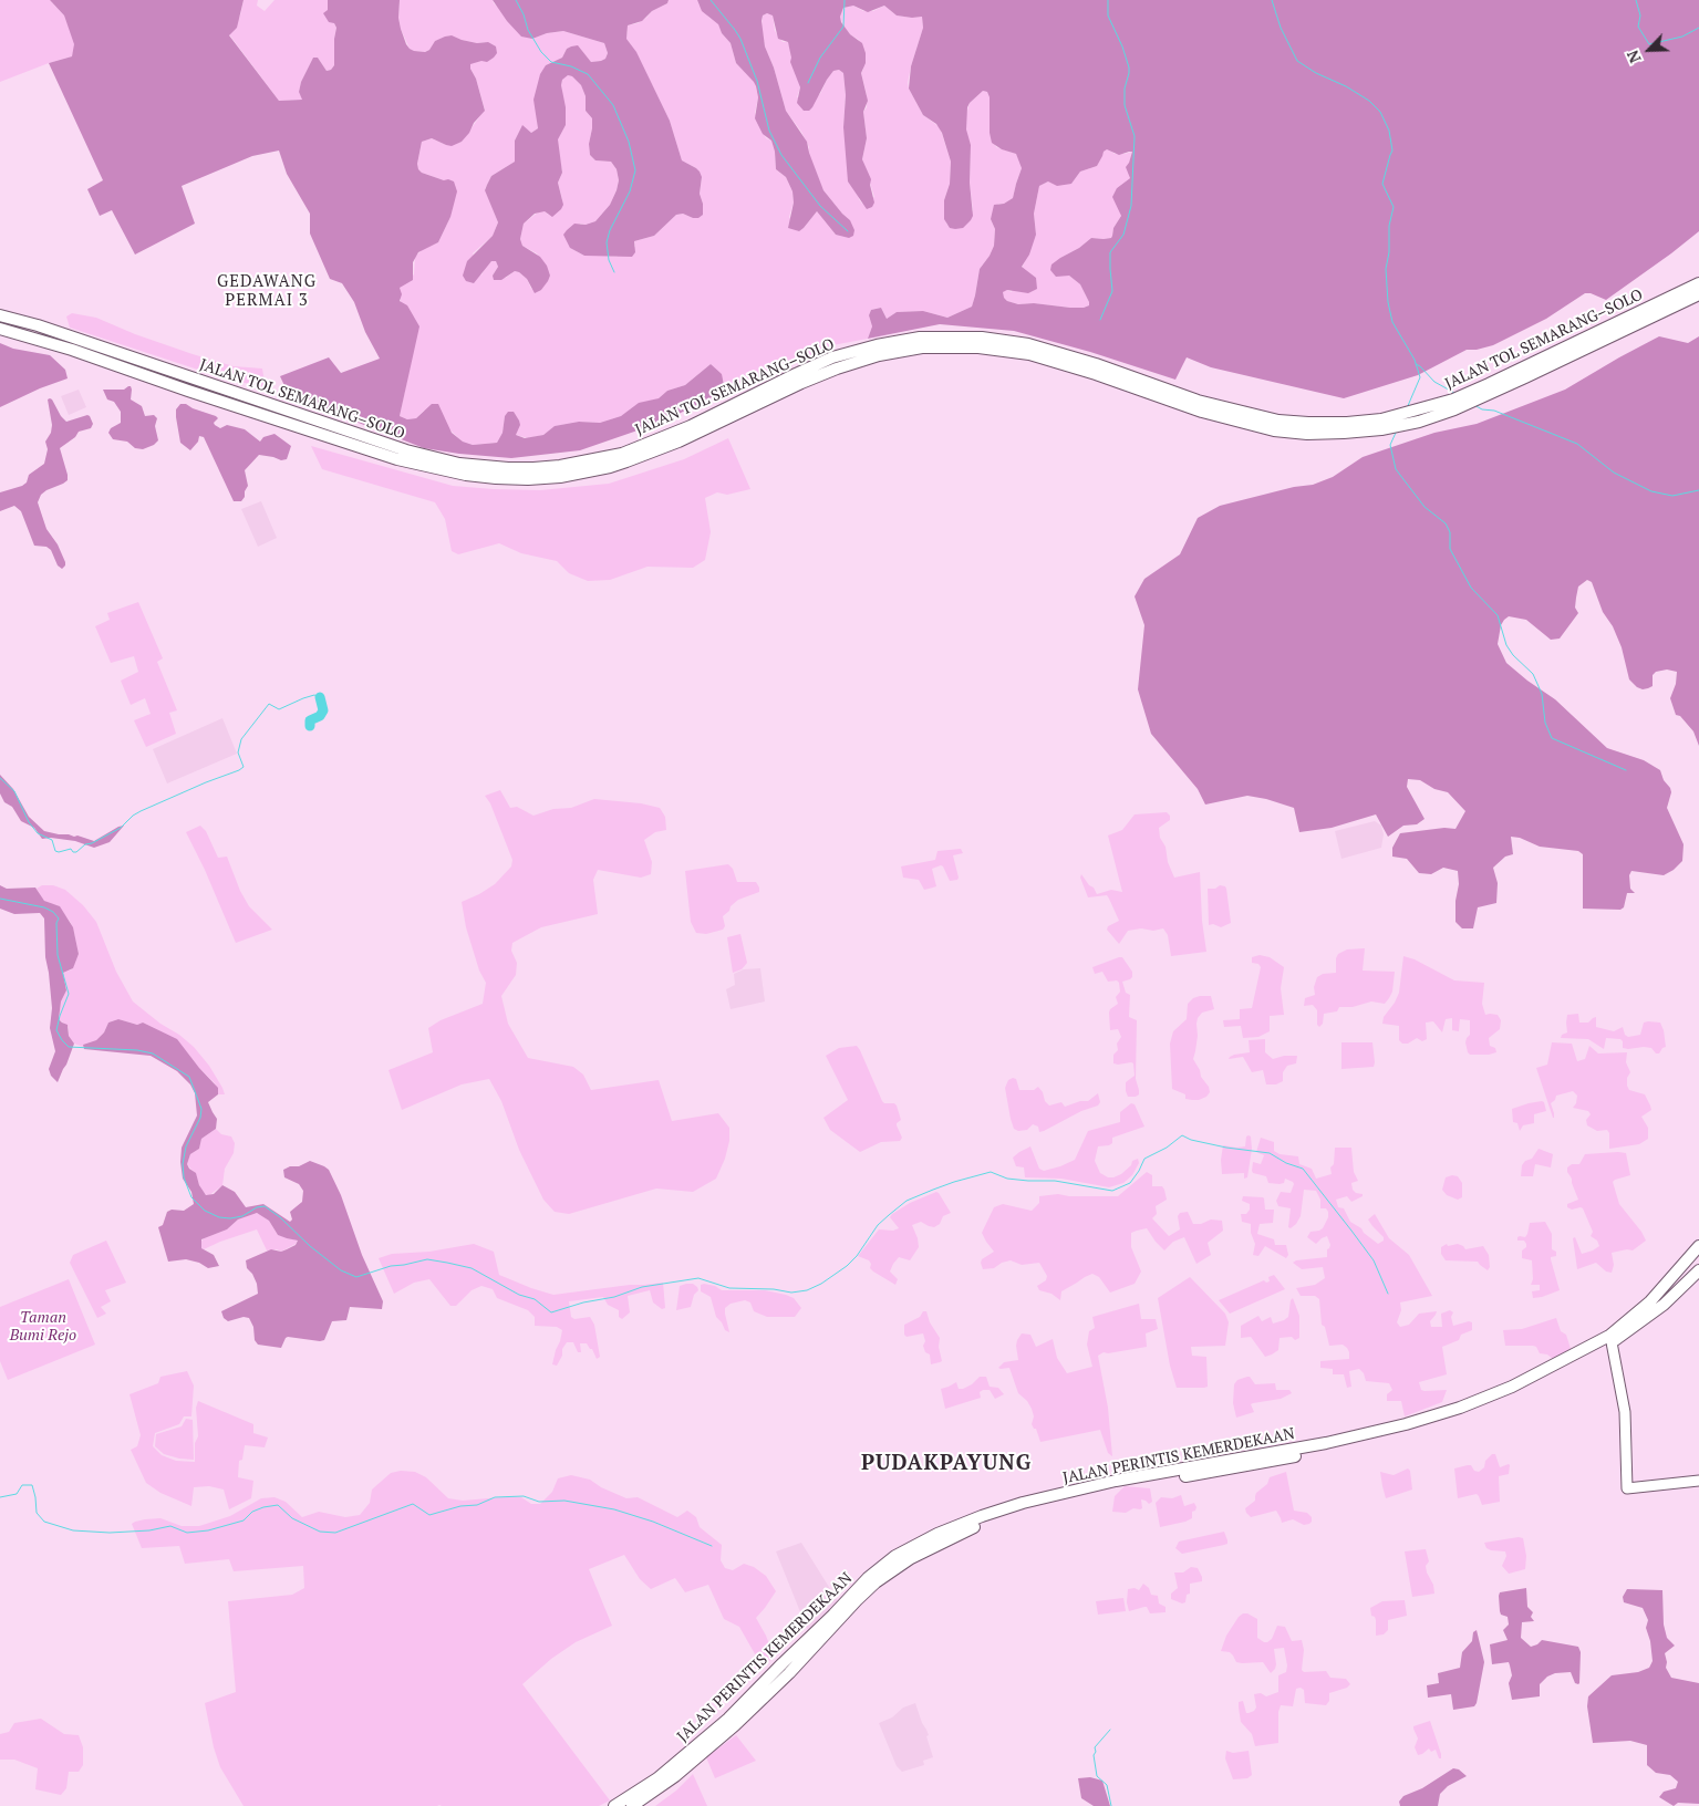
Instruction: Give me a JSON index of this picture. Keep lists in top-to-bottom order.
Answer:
{
  "streets": {
    "highway": ["JALAN TOL SEMARANG–SOLO", "JALAN PERINTIS KEMERDEKAAN"]
  },
  "districts": ["GEDAWANG PERMAI 3", "PUDAKPAYUNG"],
  "parks": ["Taman Bumi Rejo"],
  "north": "bottom left"
}
